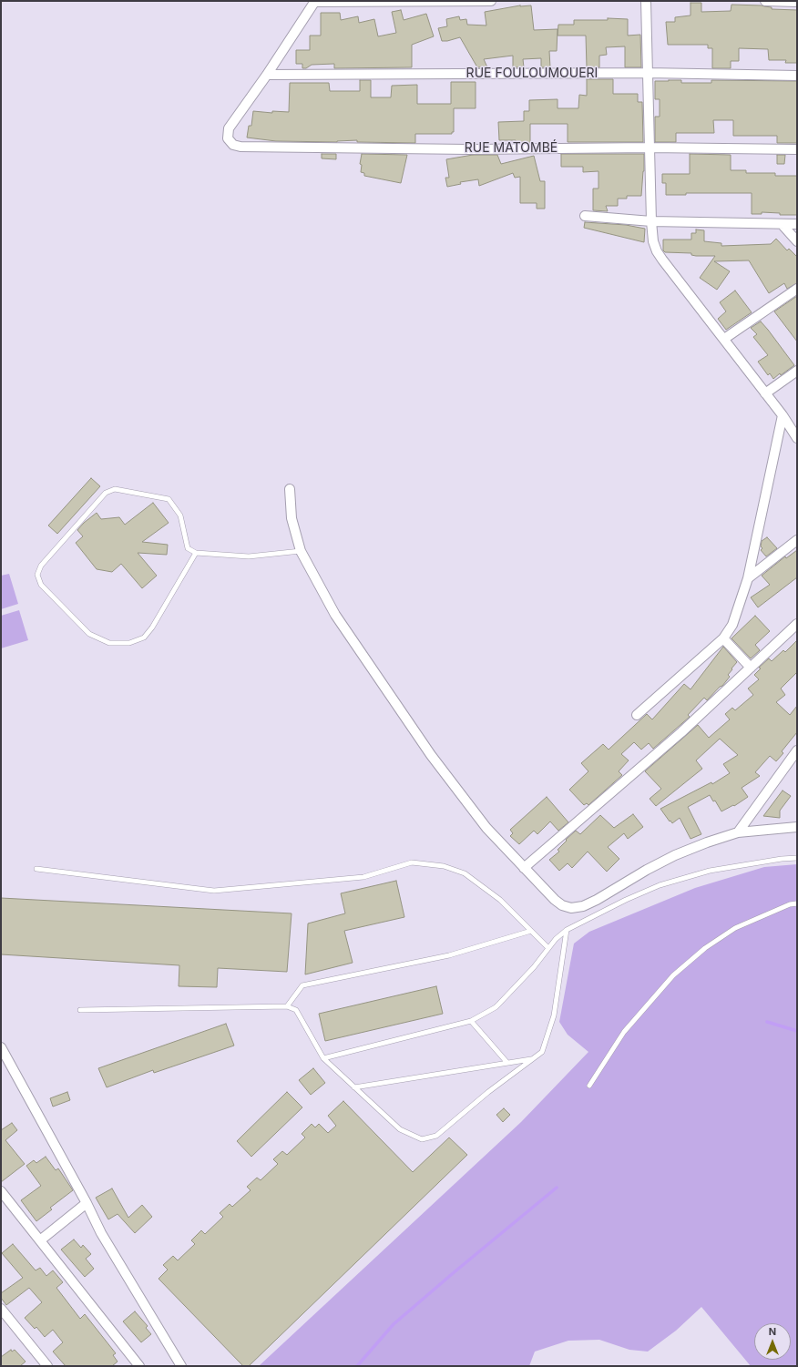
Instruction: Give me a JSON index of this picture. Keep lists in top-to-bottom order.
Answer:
{
  "streets": {
    "street": ["RUE FOULOUMOUERI", "RUE MATOMBÉ"]
  },
  "crossings": [
    ["RUE FOULOUMOUERI", "RUE MATOMBÉ"]
  ],
  "north": "top"
}
